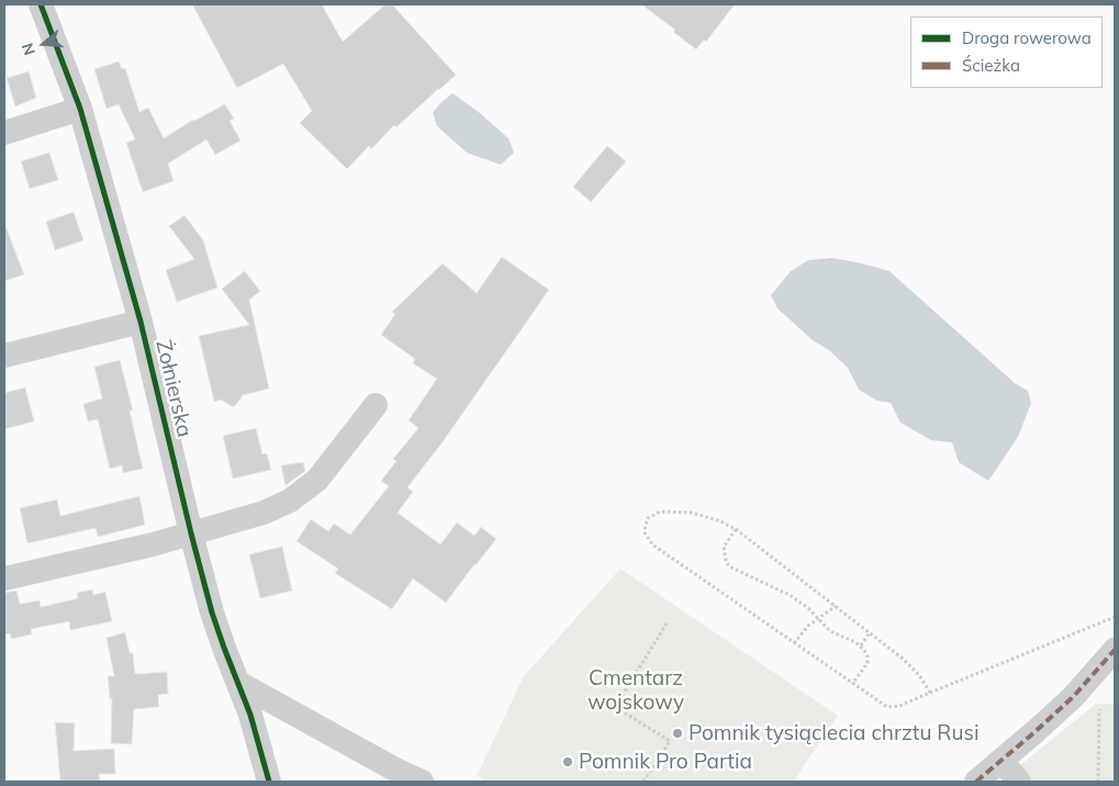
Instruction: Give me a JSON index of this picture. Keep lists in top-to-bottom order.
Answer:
{
  "streets": {
    "street": ["Żołnierska"]
  },
  "parks": ["Cmentarz wojskowy"],
  "places": ["Pomnik tysiąclecia chrztu Rusi", "Pomnik Pro Partia"],
  "legend": ["Droga rowerowa", "Ścieżka"],
  "north": "left"
}
